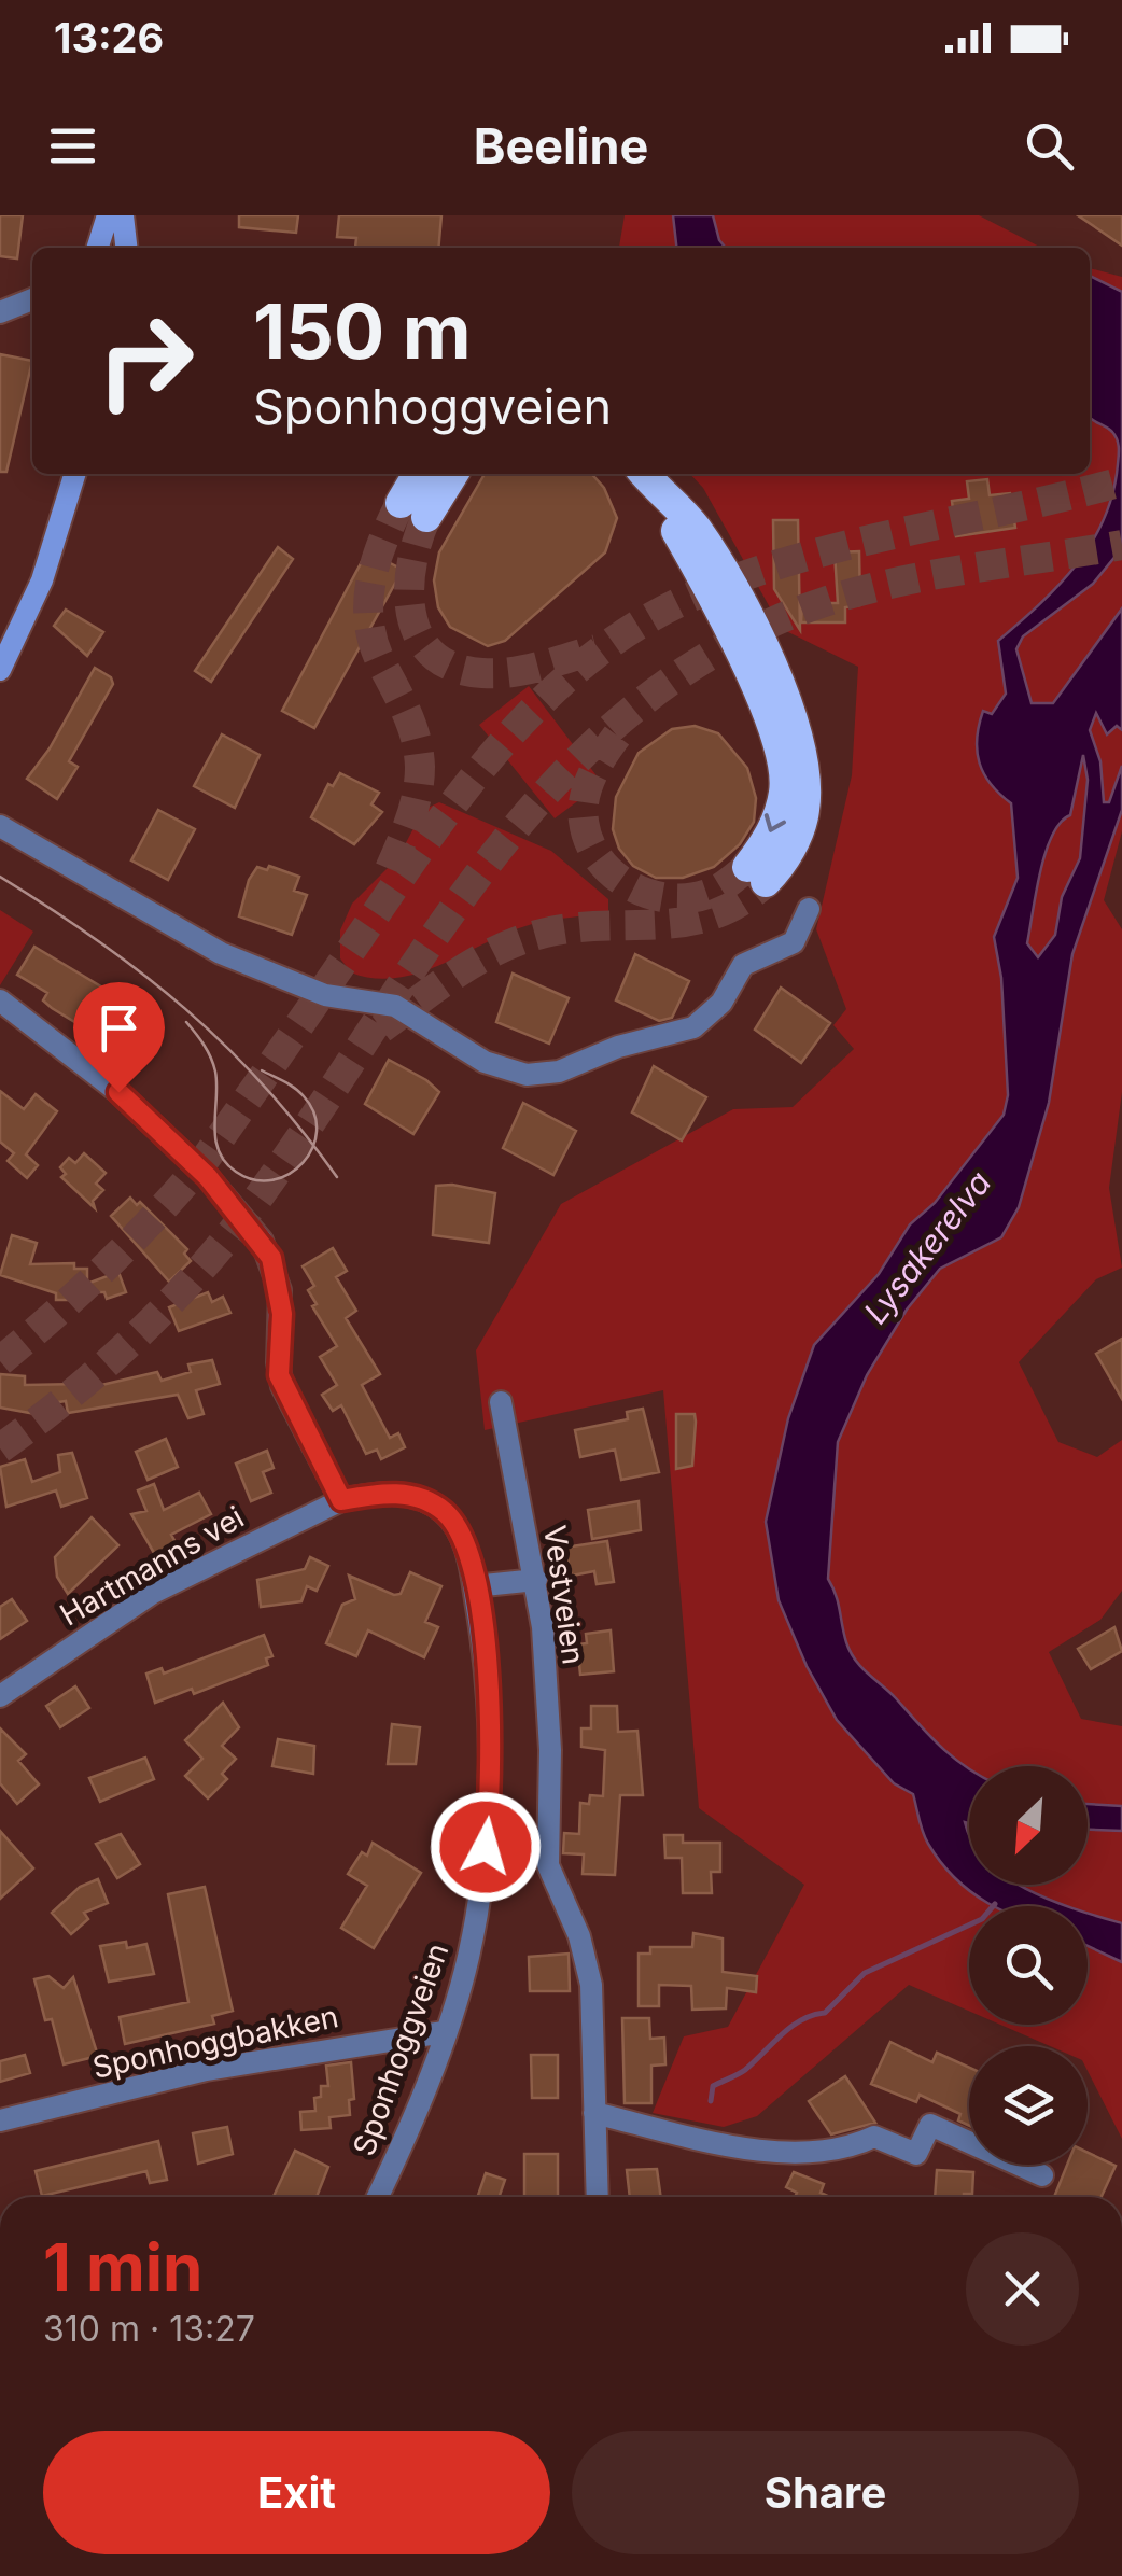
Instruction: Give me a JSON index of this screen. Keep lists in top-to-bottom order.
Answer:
{
  "streets": {
    "street": [
      "Hartmanns vei",
      "Vestveien",
      "Sponhoggbakken",
      "Sponhoggveien"
    ]
  },
  "crossings": [
    ["Hartmanns vei", "Sponhoggveien"],
    ["Sponhoggbakken", "Sponhoggveien"]
  ],
  "water": ["Lysakerelva"],
  "north": "bottom left",
  "page": {
    "status": "13:26",
    "header": "Beeline",
    "turn": ["150 m", "Sponhoggveien"],
    "heading": ["1 min", "310 m · 13:27"],
    "buttons": ["Exit", "Share"]
  }
}
